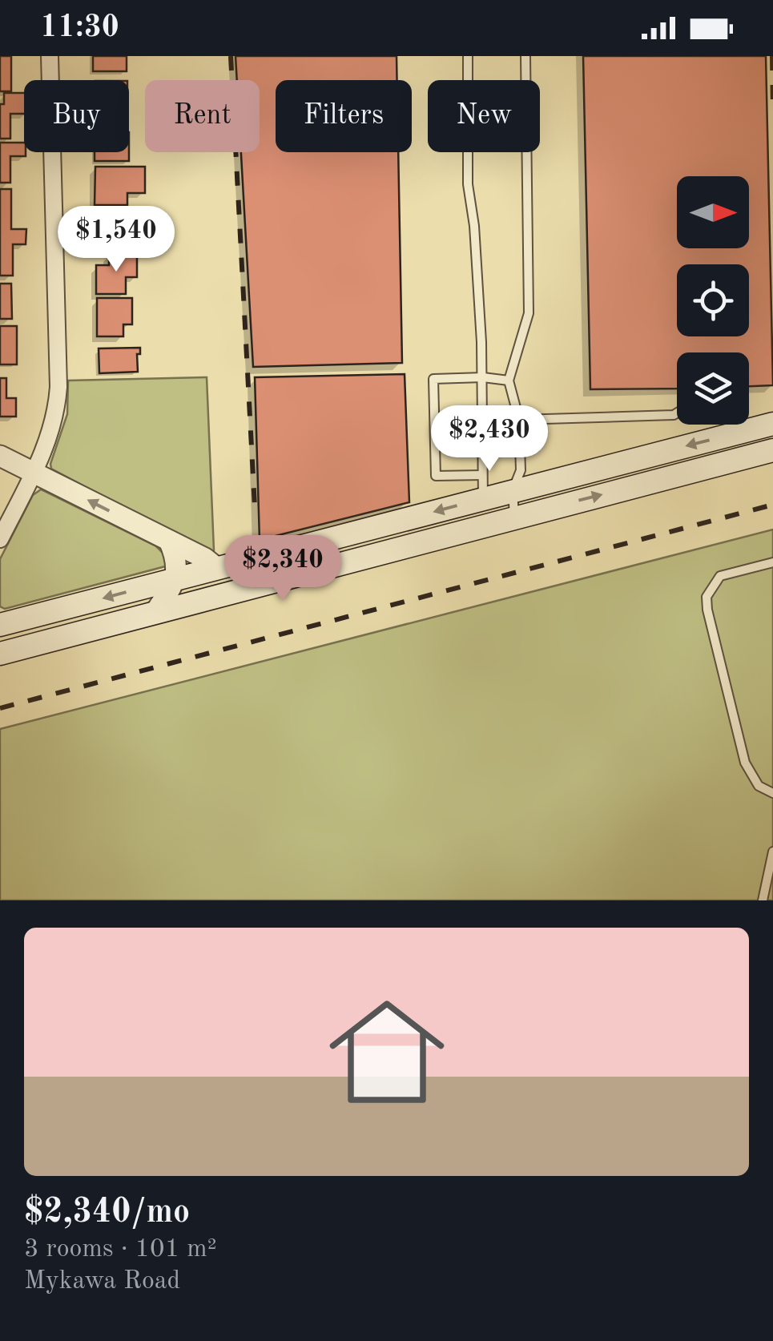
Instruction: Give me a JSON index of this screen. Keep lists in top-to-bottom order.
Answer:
{
  "north": "right",
  "page": {
    "status": "11:30",
    "chip": [
      "Buy",
      "Rent",
      "Filters",
      "New"
    ],
    "price": ["$1,540", "$2,430", "$2,340"],
    "list": [
      {
        "name": "$2,340/mo",
        "note": "3 rooms · 101 m² · Mykawa Road"
      }
    ]
  }
}
